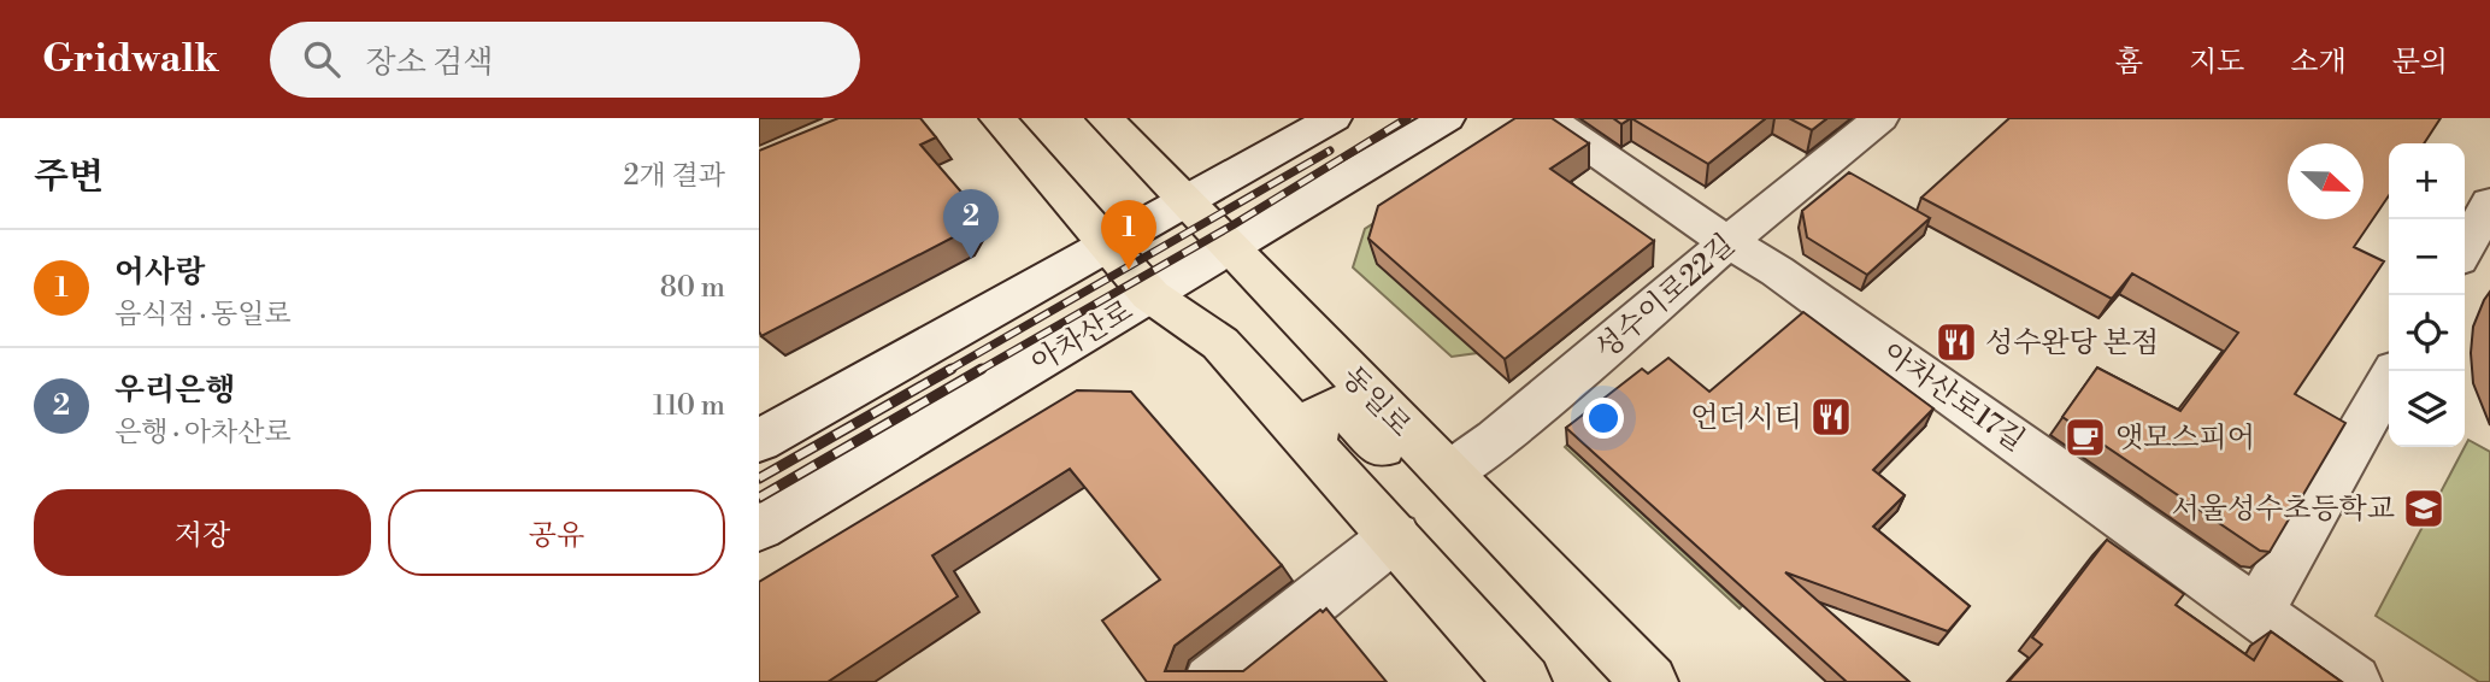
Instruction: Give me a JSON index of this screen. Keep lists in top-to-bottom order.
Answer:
{
  "streets": {
    "main road": ["동일로"],
    "street": ["성수이로22길", "아차산로", "아차산로17길"]
  },
  "crossings": [
    ["성수이로22길", "아차산로17길"],
    ["성수이로22길", "동일로"],
    ["아차산로", "동일로"]
  ],
  "places": {
    "restaurant": ["성수완당 본점", "언더시티"],
    "cafe": ["앳모스피어"],
    "school or university": ["서울성수초등학교"]
  },
  "north": "right",
  "page": {
    "header": "Gridwalk",
    "search": "장소 검색",
    "nav": [
      "홈",
      "지도",
      "소개",
      "문의"
    ],
    "heading": ["주변", "2개 결과"],
    "map_buttons": ["+", "−"],
    "pins": ["2", "1"],
    "list": [
      {
        "mark": "1",
        "name": "어사랑",
        "note": "음식점 · 동일로",
        "value": "80 m"
      },
      {
        "mark": "2",
        "name": "우리은행",
        "note": "은행 · 아차산로",
        "value": "110 m"
      }
    ],
    "buttons": ["저장", "공유"]
  }
}
